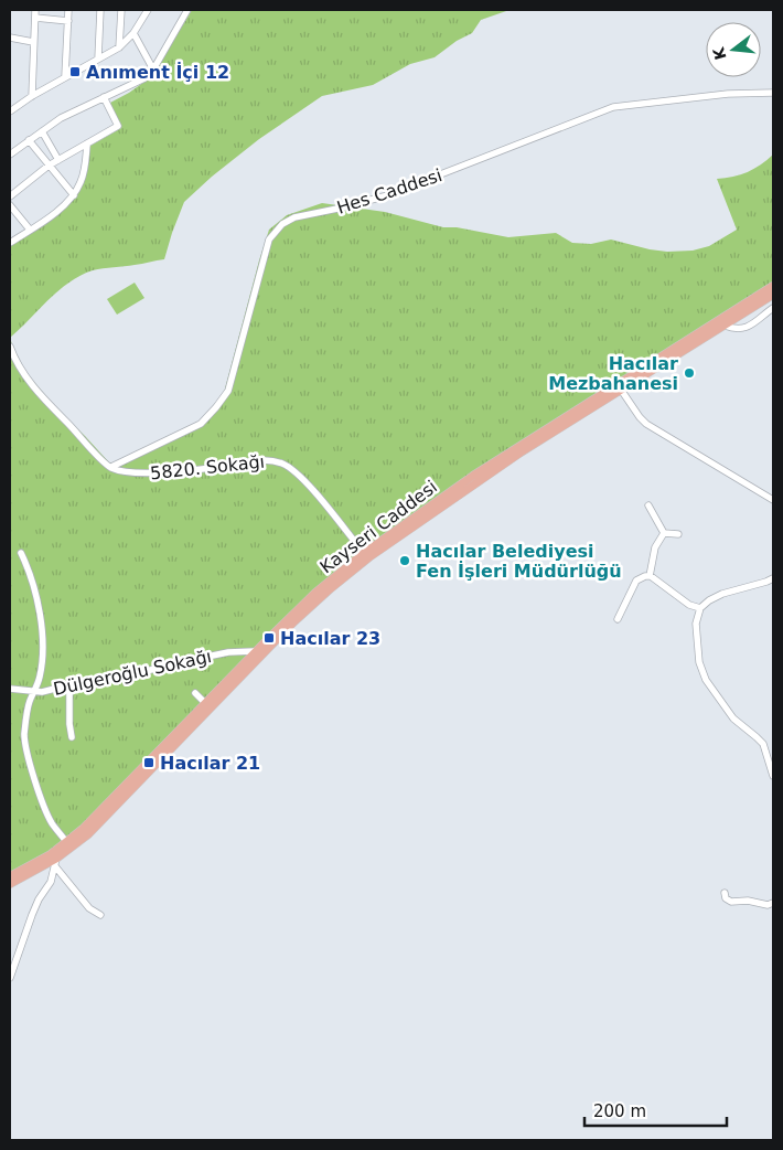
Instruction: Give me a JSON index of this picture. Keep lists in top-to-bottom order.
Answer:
{
  "streets": {
    "main road": ["Kayseri Caddesi"],
    "street": ["Hes Caddesi", "5820. Sokağı", "Dülgeroğlu Sokağı"]
  },
  "crossings": [
    ["Hes Caddesi", "5820. Sokağı"],
    ["5820. Sokağı", "Kayseri Caddesi"],
    ["Kayseri Caddesi", "Dülgeroğlu Sokağı"]
  ],
  "places": {
    "transit": ["Anıment İçi 12", "Hacılar 23", "Hacılar 21"],
    "other": ["Hacılar Mezbahanesi", "Hacılar Belediyesi Fen İşleri Müdürlüğü"]
  },
  "scale_bar": "200 m",
  "north": "left"
}
